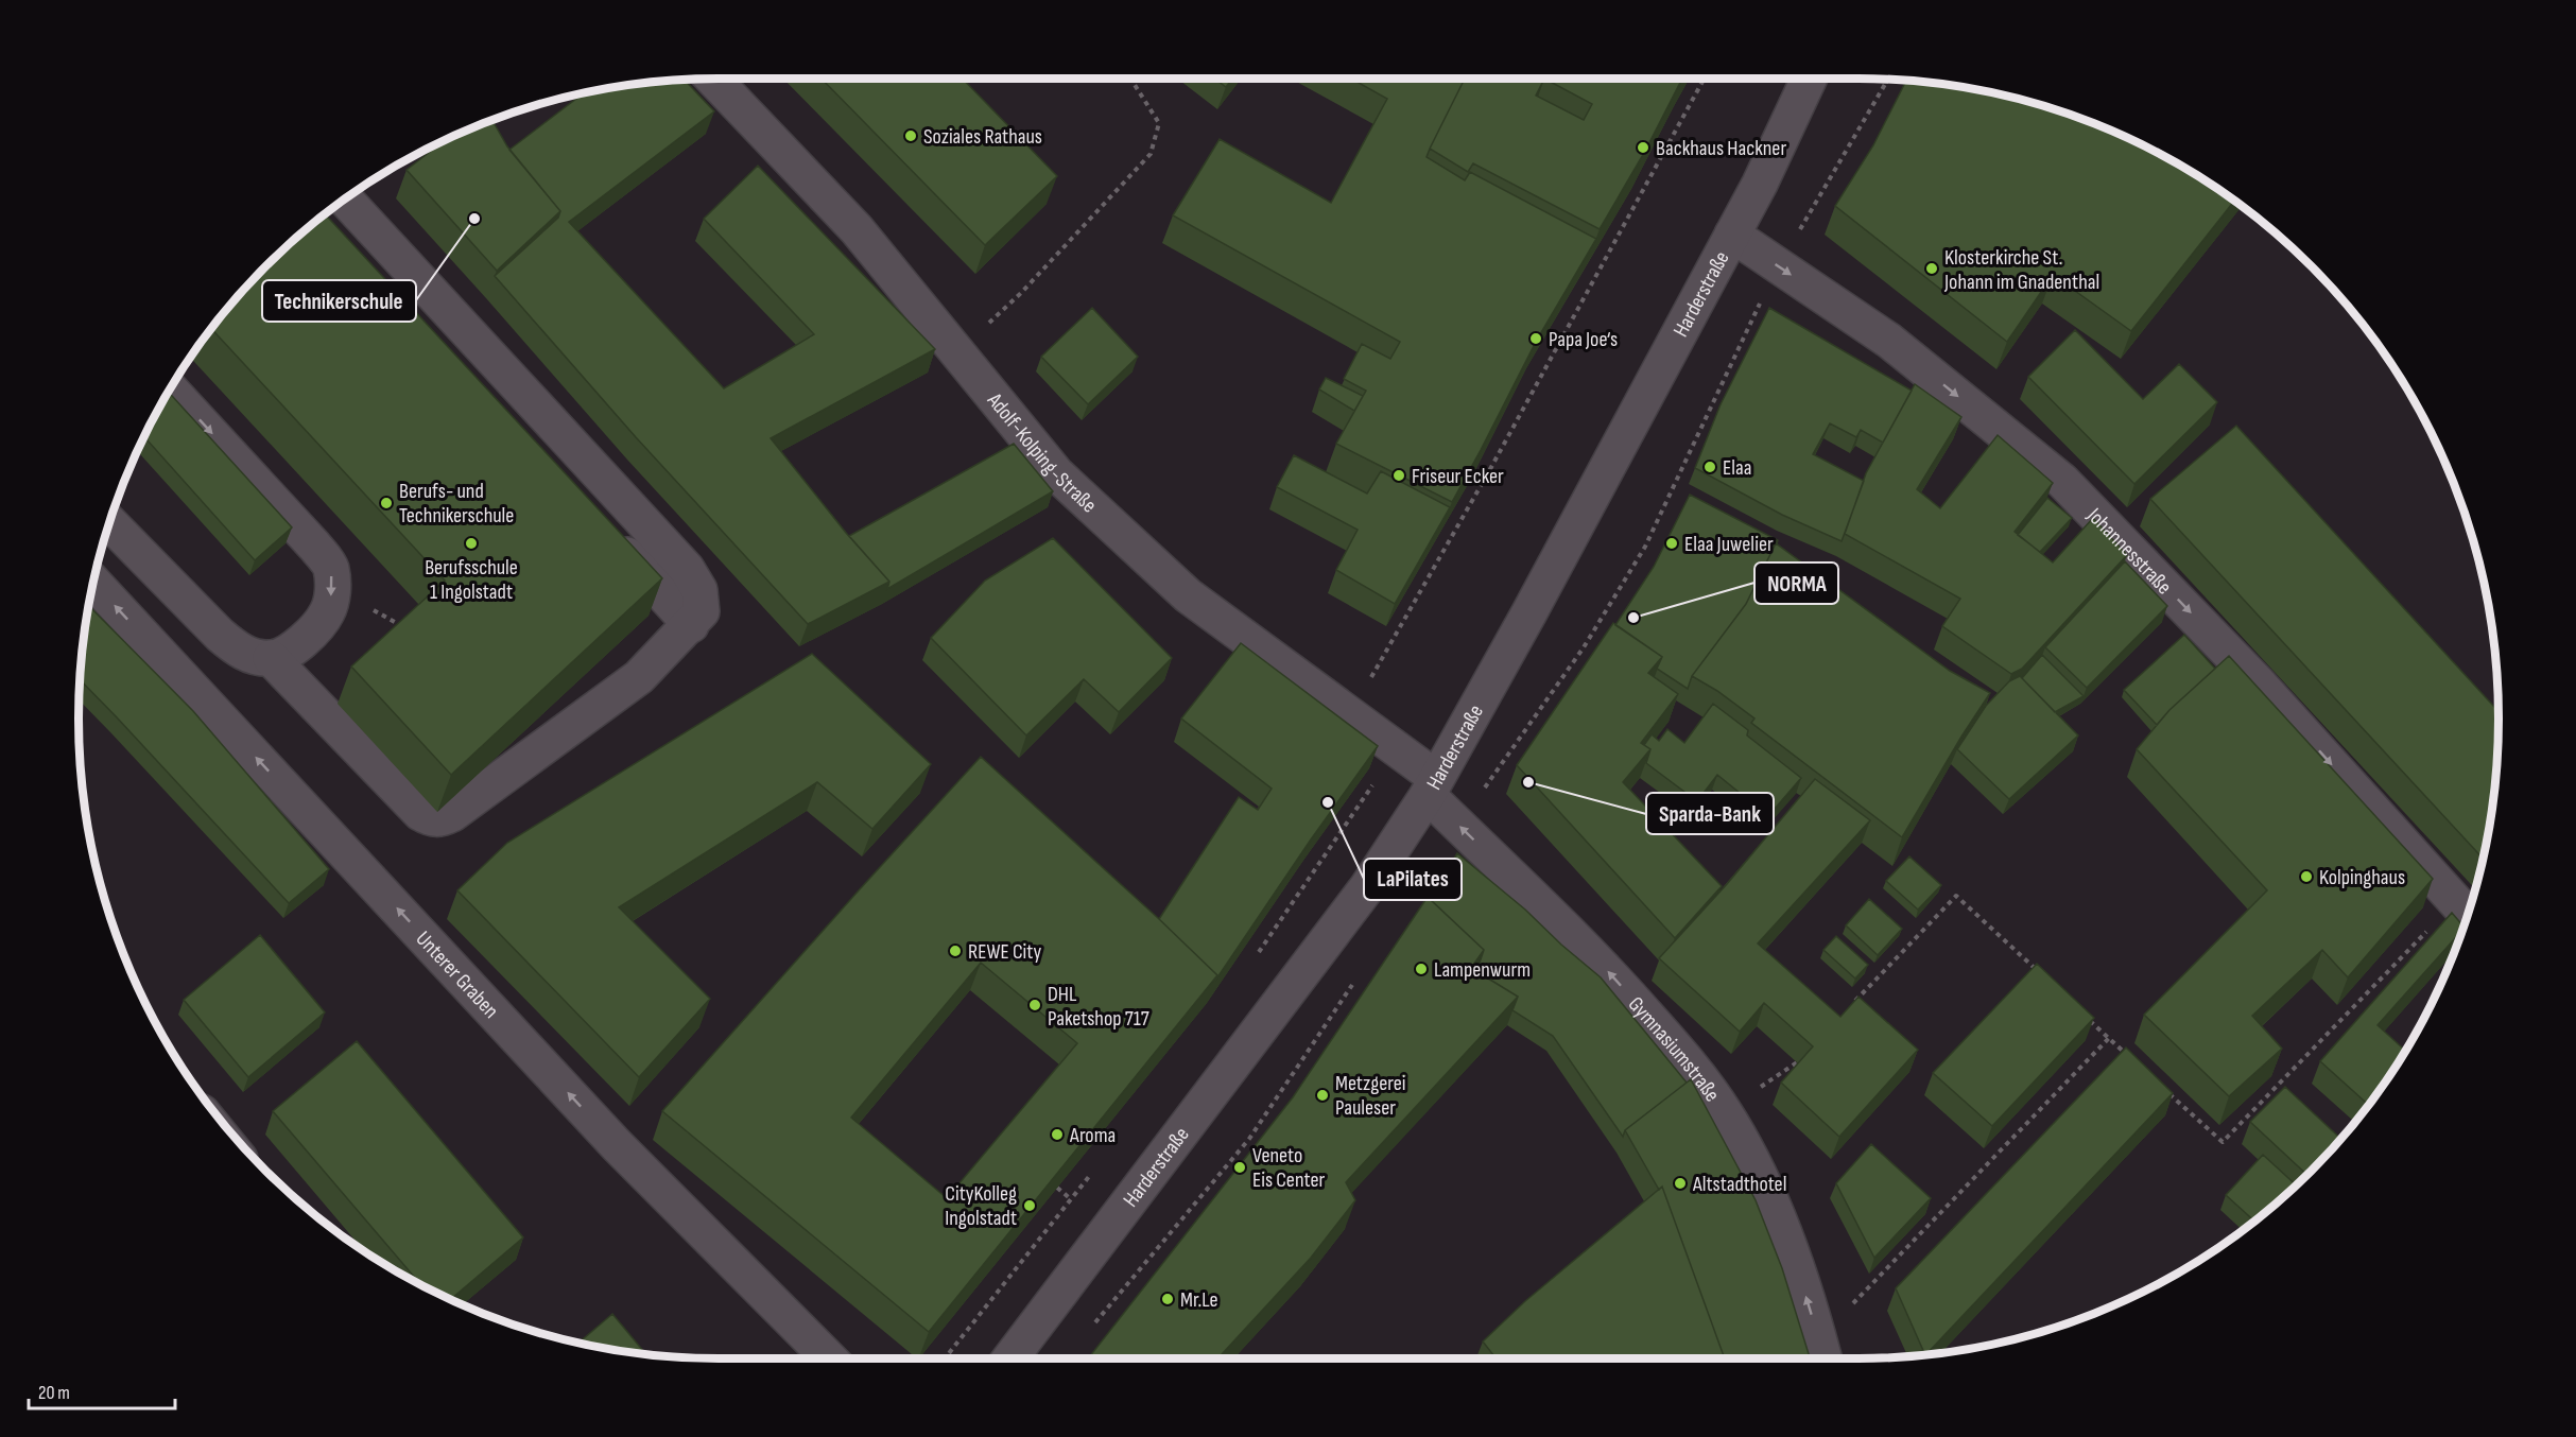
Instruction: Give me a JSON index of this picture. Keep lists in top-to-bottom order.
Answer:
{
  "streets": {
    "street": [
      "Harderstraße",
      "Adolf-Kolping-Straße",
      "Johannesstraße",
      "Unterer Graben",
      "Gymnasiumstraße"
    ]
  },
  "crossings": [
    ["Harderstraße", "Adolf-Kolping-Straße"],
    ["Harderstraße", "Johannesstraße"],
    ["Harderstraße", "Gymnasiumstraße"],
    ["Adolf-Kolping-Straße", "Gymnasiumstraße"]
  ],
  "one_way": ["Johannesstraße", "Unterer Graben", "Gymnasiumstraße"],
  "places": [
    "Soziales Rathaus",
    "Backhaus Hackner",
    "Technikerschule",
    "Klosterkirche St. Johann im Gnadenthal",
    "Papa Joe‘s",
    "Elaa",
    "Friseur Ecker",
    "Berufs- und Technikerschule",
    "Berufsschule 1 Ingolstadt",
    "Elaa Juwelier",
    "NORMA",
    "Sparda-Bank",
    "LaPilates",
    "Kolpinghaus",
    "REWE City",
    "Lampenwurm",
    "DHL Paketshop 717",
    "Metzgerei Pauleser",
    "Aroma",
    "Veneto Eis Center",
    "Altstadthotel",
    "CityKolleg Ingolstadt",
    "Mr.Le"
  ],
  "scale_bar": "20 m"
}
